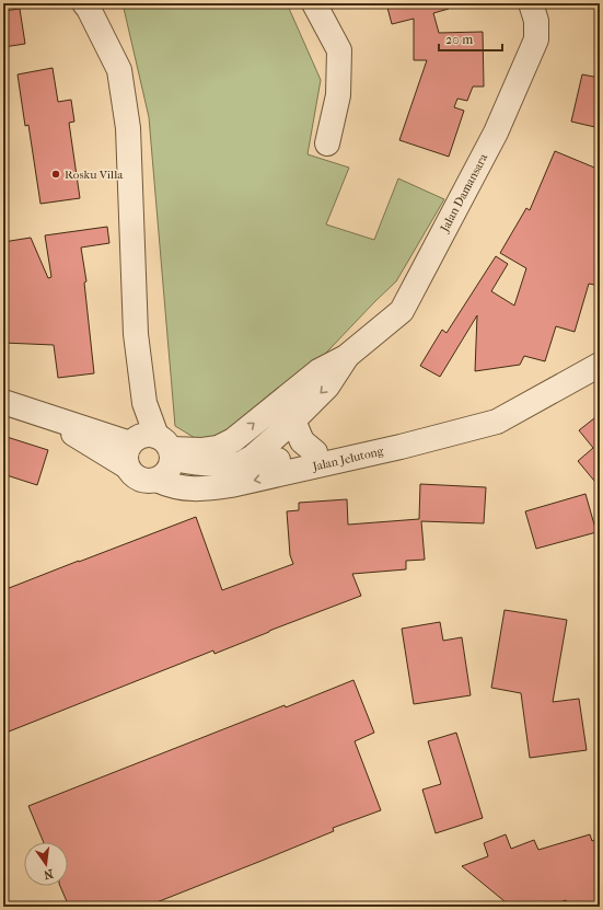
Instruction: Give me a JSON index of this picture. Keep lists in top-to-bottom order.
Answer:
{
  "streets": {
    "street": ["Jalan Damansara", "Jalan Jelutong"]
  },
  "crossings": [
    ["Jalan Damansara", "Jalan Jelutong"]
  ],
  "places": ["Rosku Villa"],
  "scale_bar": "20 m",
  "north": "bottom"
}
